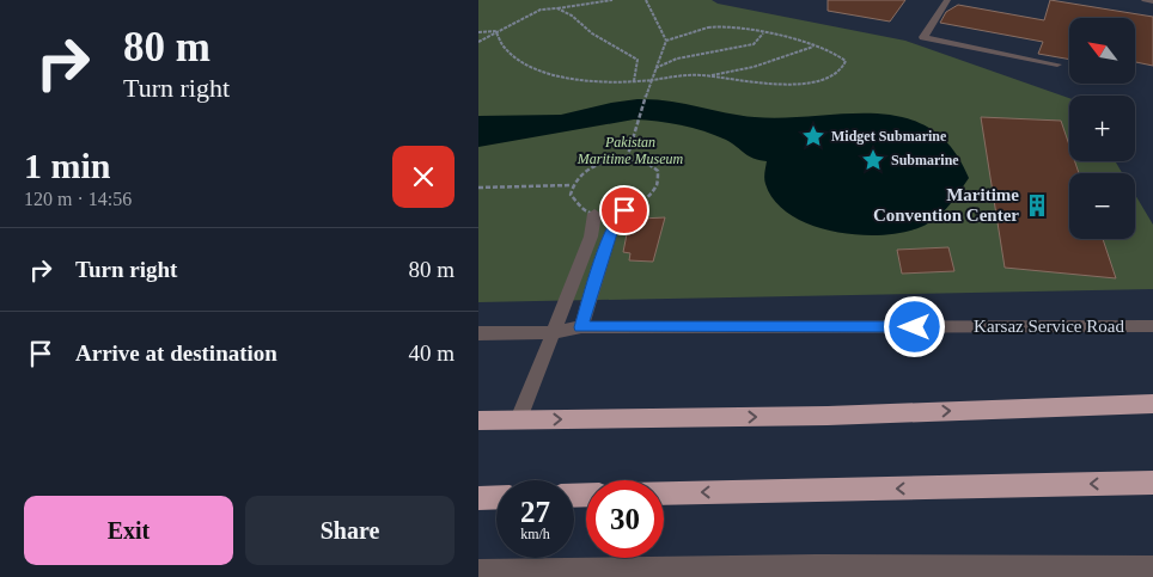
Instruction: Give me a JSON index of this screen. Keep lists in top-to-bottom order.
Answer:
{
  "streets": {
    "street": ["Karsaz Service Road"]
  },
  "parks": ["Pakistan Maritime Museum"],
  "places": {
    "place": ["Midget Submarine", "Submarine"],
    "building": ["Maritime Convention Center"]
  },
  "north": "top left",
  "page": {
    "turn": ["80 m", "Turn right"],
    "map_buttons": ["+", "−"],
    "heading": ["1 min", "120 m · 14:56"],
    "list": [
      {
        "name": "Turn right",
        "value": "80 m"
      },
      {
        "name": "Arrive at destination",
        "value": "40 m"
      }
    ],
    "speed": "27 km/h",
    "limit": "30",
    "buttons": ["Exit", "Share"]
  }
}
